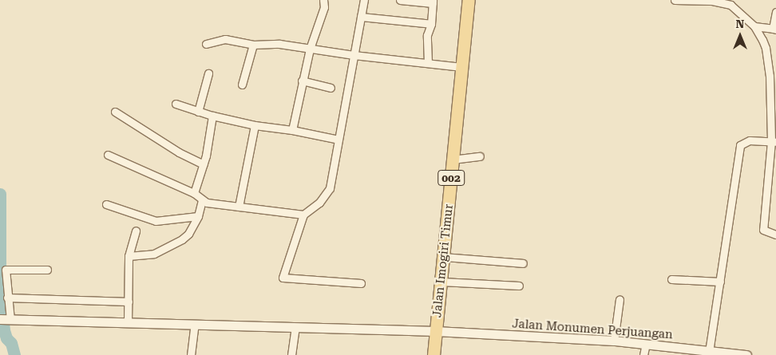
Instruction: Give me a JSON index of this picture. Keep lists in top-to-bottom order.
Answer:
{
  "streets": {
    "main road": ["002", "Jalan Imogiri Timur"],
    "street": ["Jalan Monumen Perjuangan"]
  },
  "crossings": [
    ["Jalan Imogiri Timur", "Jalan Monumen Perjuangan"]
  ],
  "north": "top"
}
